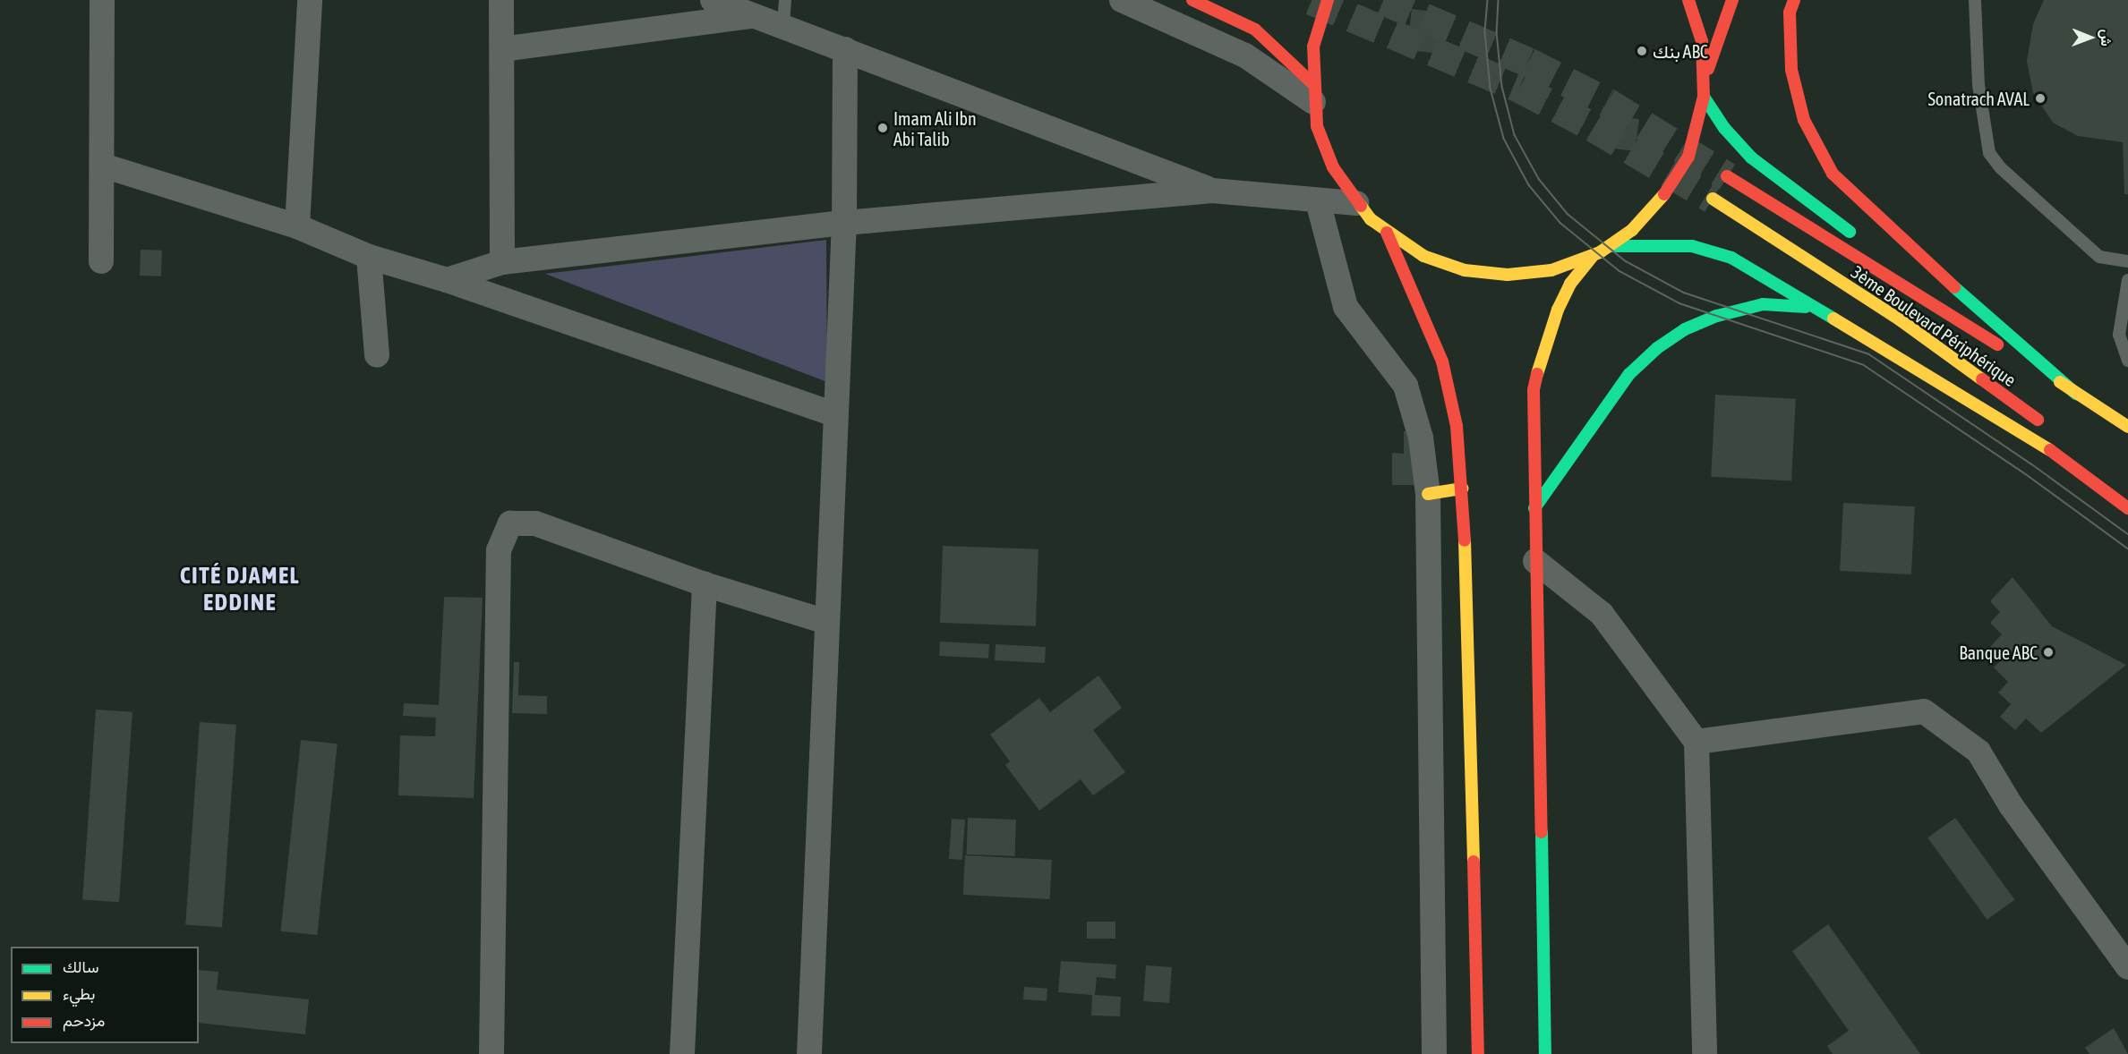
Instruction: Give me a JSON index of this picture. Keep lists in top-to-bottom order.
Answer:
{
  "streets": {
    "main road": ["3ème Boulevard Périphérique"]
  },
  "districts": ["CITÉ DJAMEL EDDINE"],
  "places": [
    "بنك ABC",
    "Sonatrach AVAL",
    "Imam Ali Ibn Abi Talib",
    "Banque ABC"
  ],
  "legend": ["سالك", "بطيء", "مزدحم"],
  "north": "right"
}
